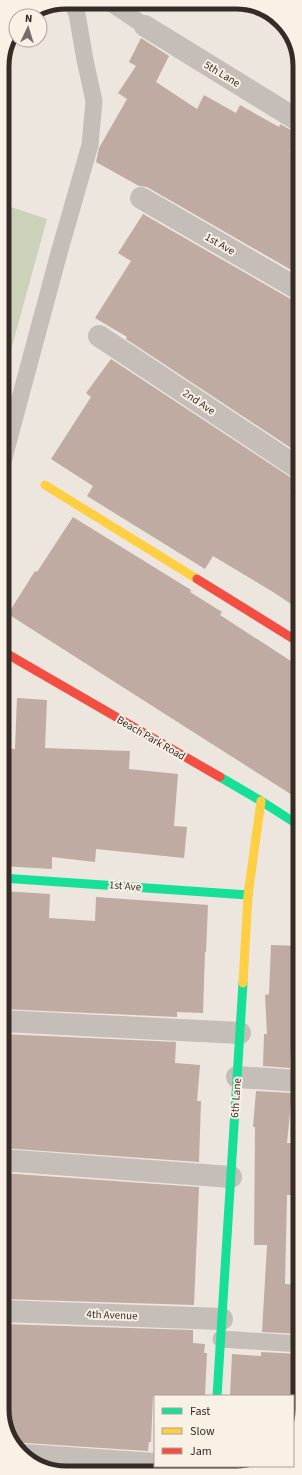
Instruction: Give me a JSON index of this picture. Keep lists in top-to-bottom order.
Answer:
{
  "streets": {
    "street": [
      "5th Lane",
      "1st Ave",
      "2nd Ave",
      "Beach Park Road",
      "6th Lane",
      "4th Avenue"
    ]
  },
  "crossings": [
    ["1st Ave", "6th Lane"],
    ["Beach Park Road", "6th Lane"],
    ["6th Lane", "4th Avenue"]
  ],
  "legend": ["Fast", "Slow", "Jam"],
  "north": "top"
}
